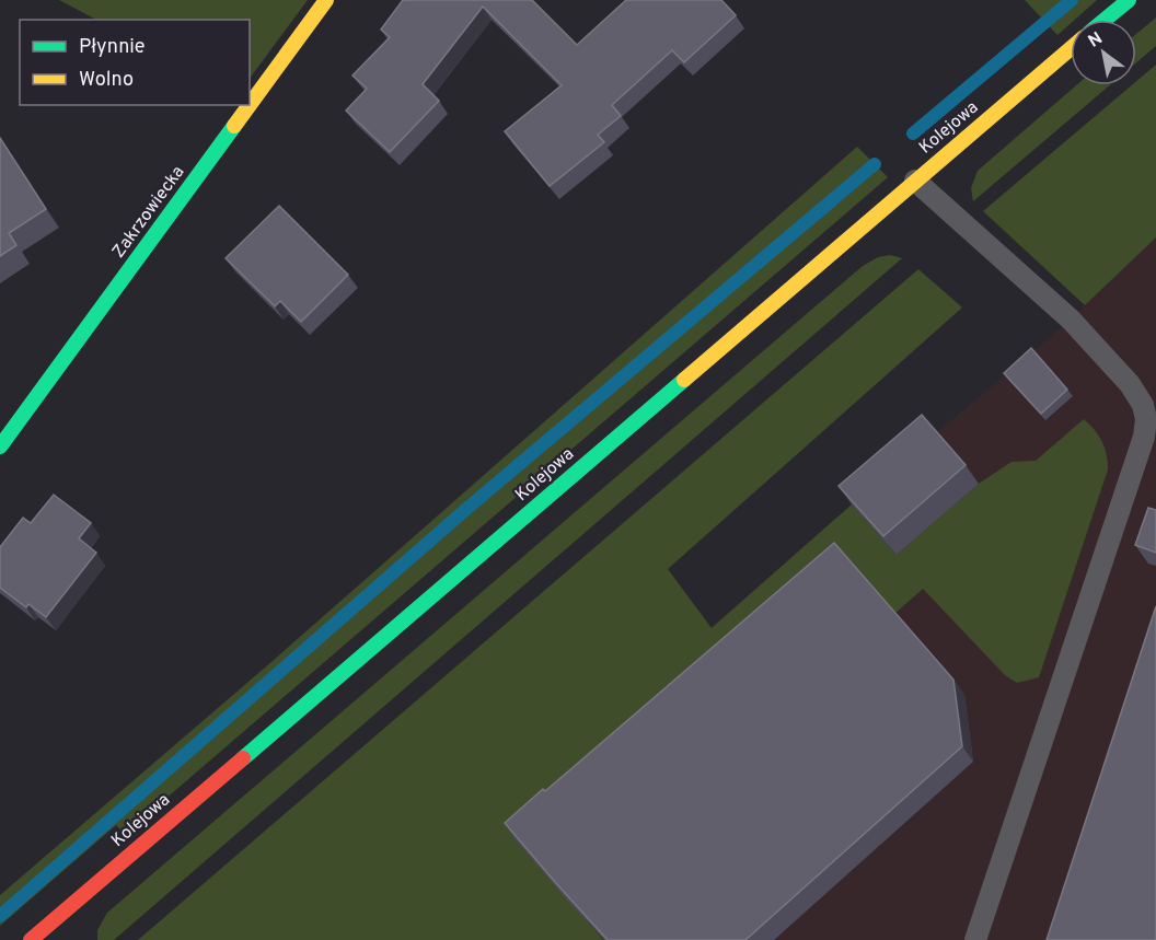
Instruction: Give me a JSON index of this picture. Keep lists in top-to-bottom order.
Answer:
{
  "streets": {
    "street": ["Kolejowa", "Zakrzowiecka"]
  },
  "legend": ["Płynnie", "Wolno"],
  "north": "top left"
}
